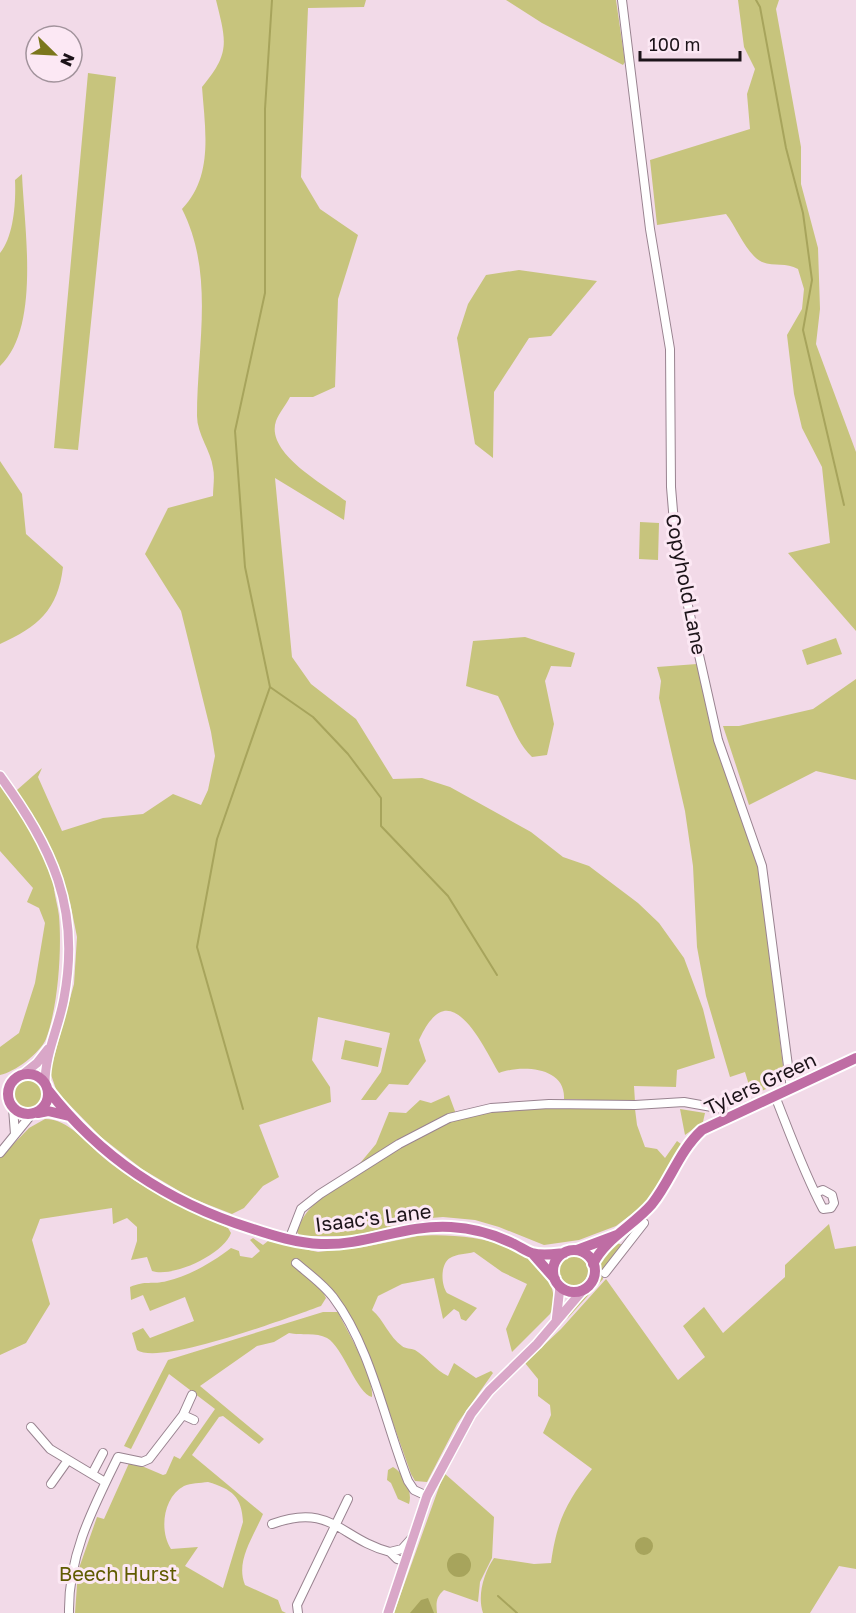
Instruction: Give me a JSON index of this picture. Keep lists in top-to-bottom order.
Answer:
{
  "streets": {
    "highway": ["Tylers Green", "Isaac's Lane"],
    "street": ["Copyhold Lane"]
  },
  "crossings": [
    ["Copyhold Lane", "Tylers Green"],
    ["Tylers Green", "Isaac's Lane"]
  ],
  "parks": ["Beech Hurst"],
  "scale_bar": "100 m",
  "north": "bottom right"
}
